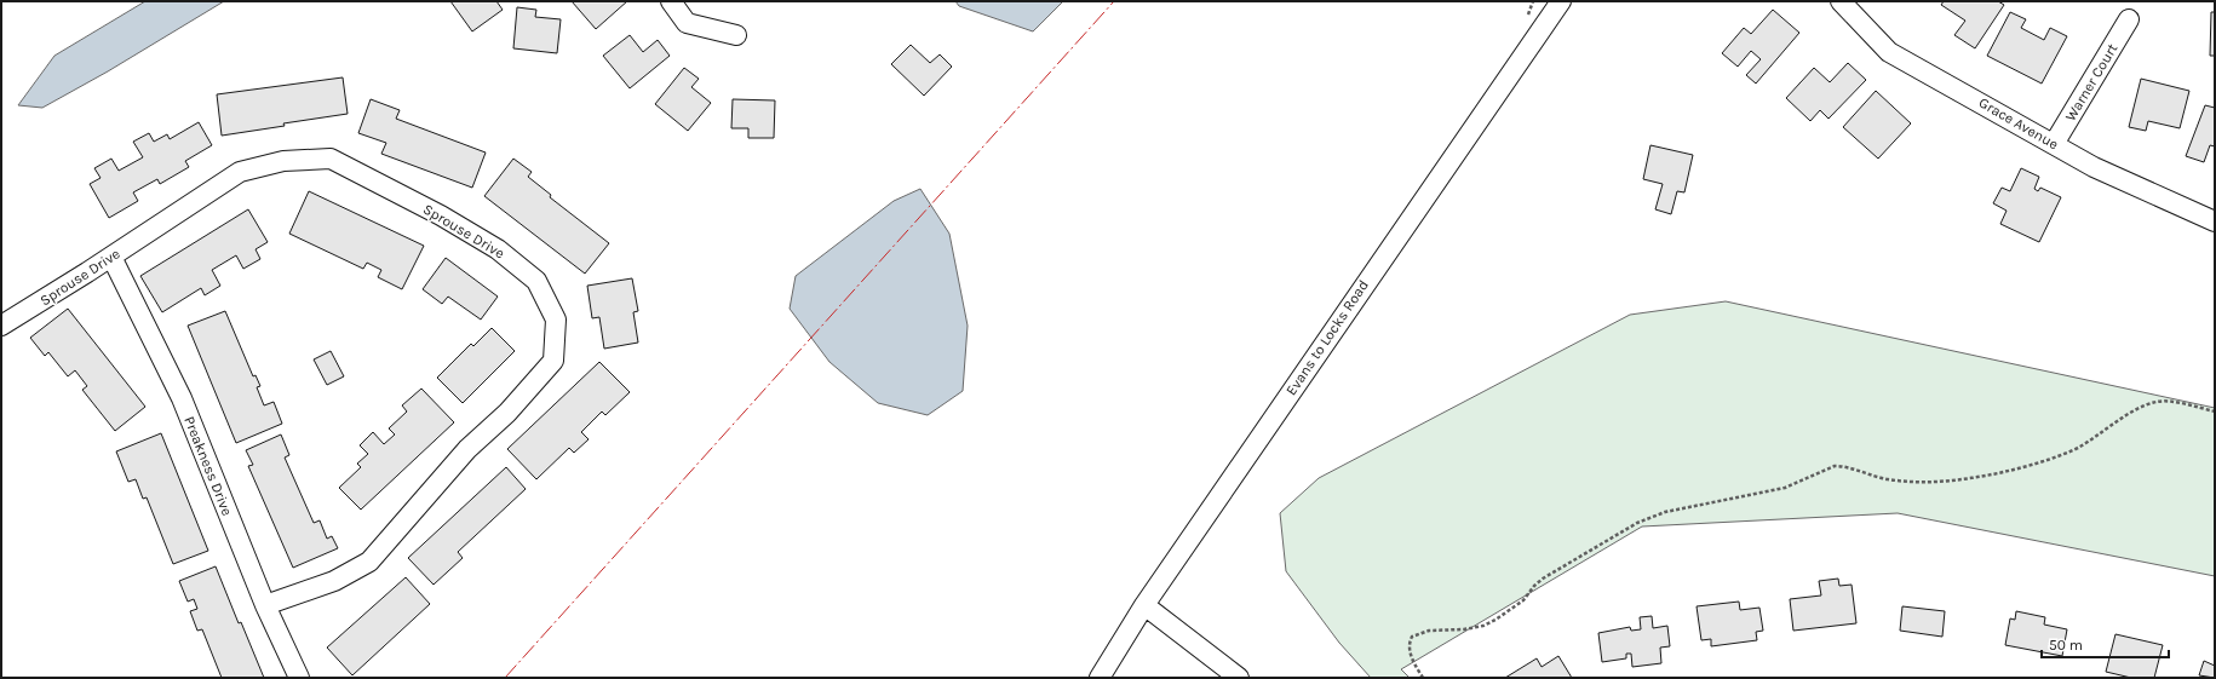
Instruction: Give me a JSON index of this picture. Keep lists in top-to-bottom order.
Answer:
{
  "streets": {
    "street": [
      "Warner Court",
      "Grace Avenue",
      "Sprouse Drive",
      "Evans to Locks Road",
      "Preakness Drive"
    ]
  },
  "crossings": [
    ["Warner Court", "Grace Avenue"],
    ["Sprouse Drive", "Preakness Drive"]
  ],
  "scale_bar": "50 m"
}
